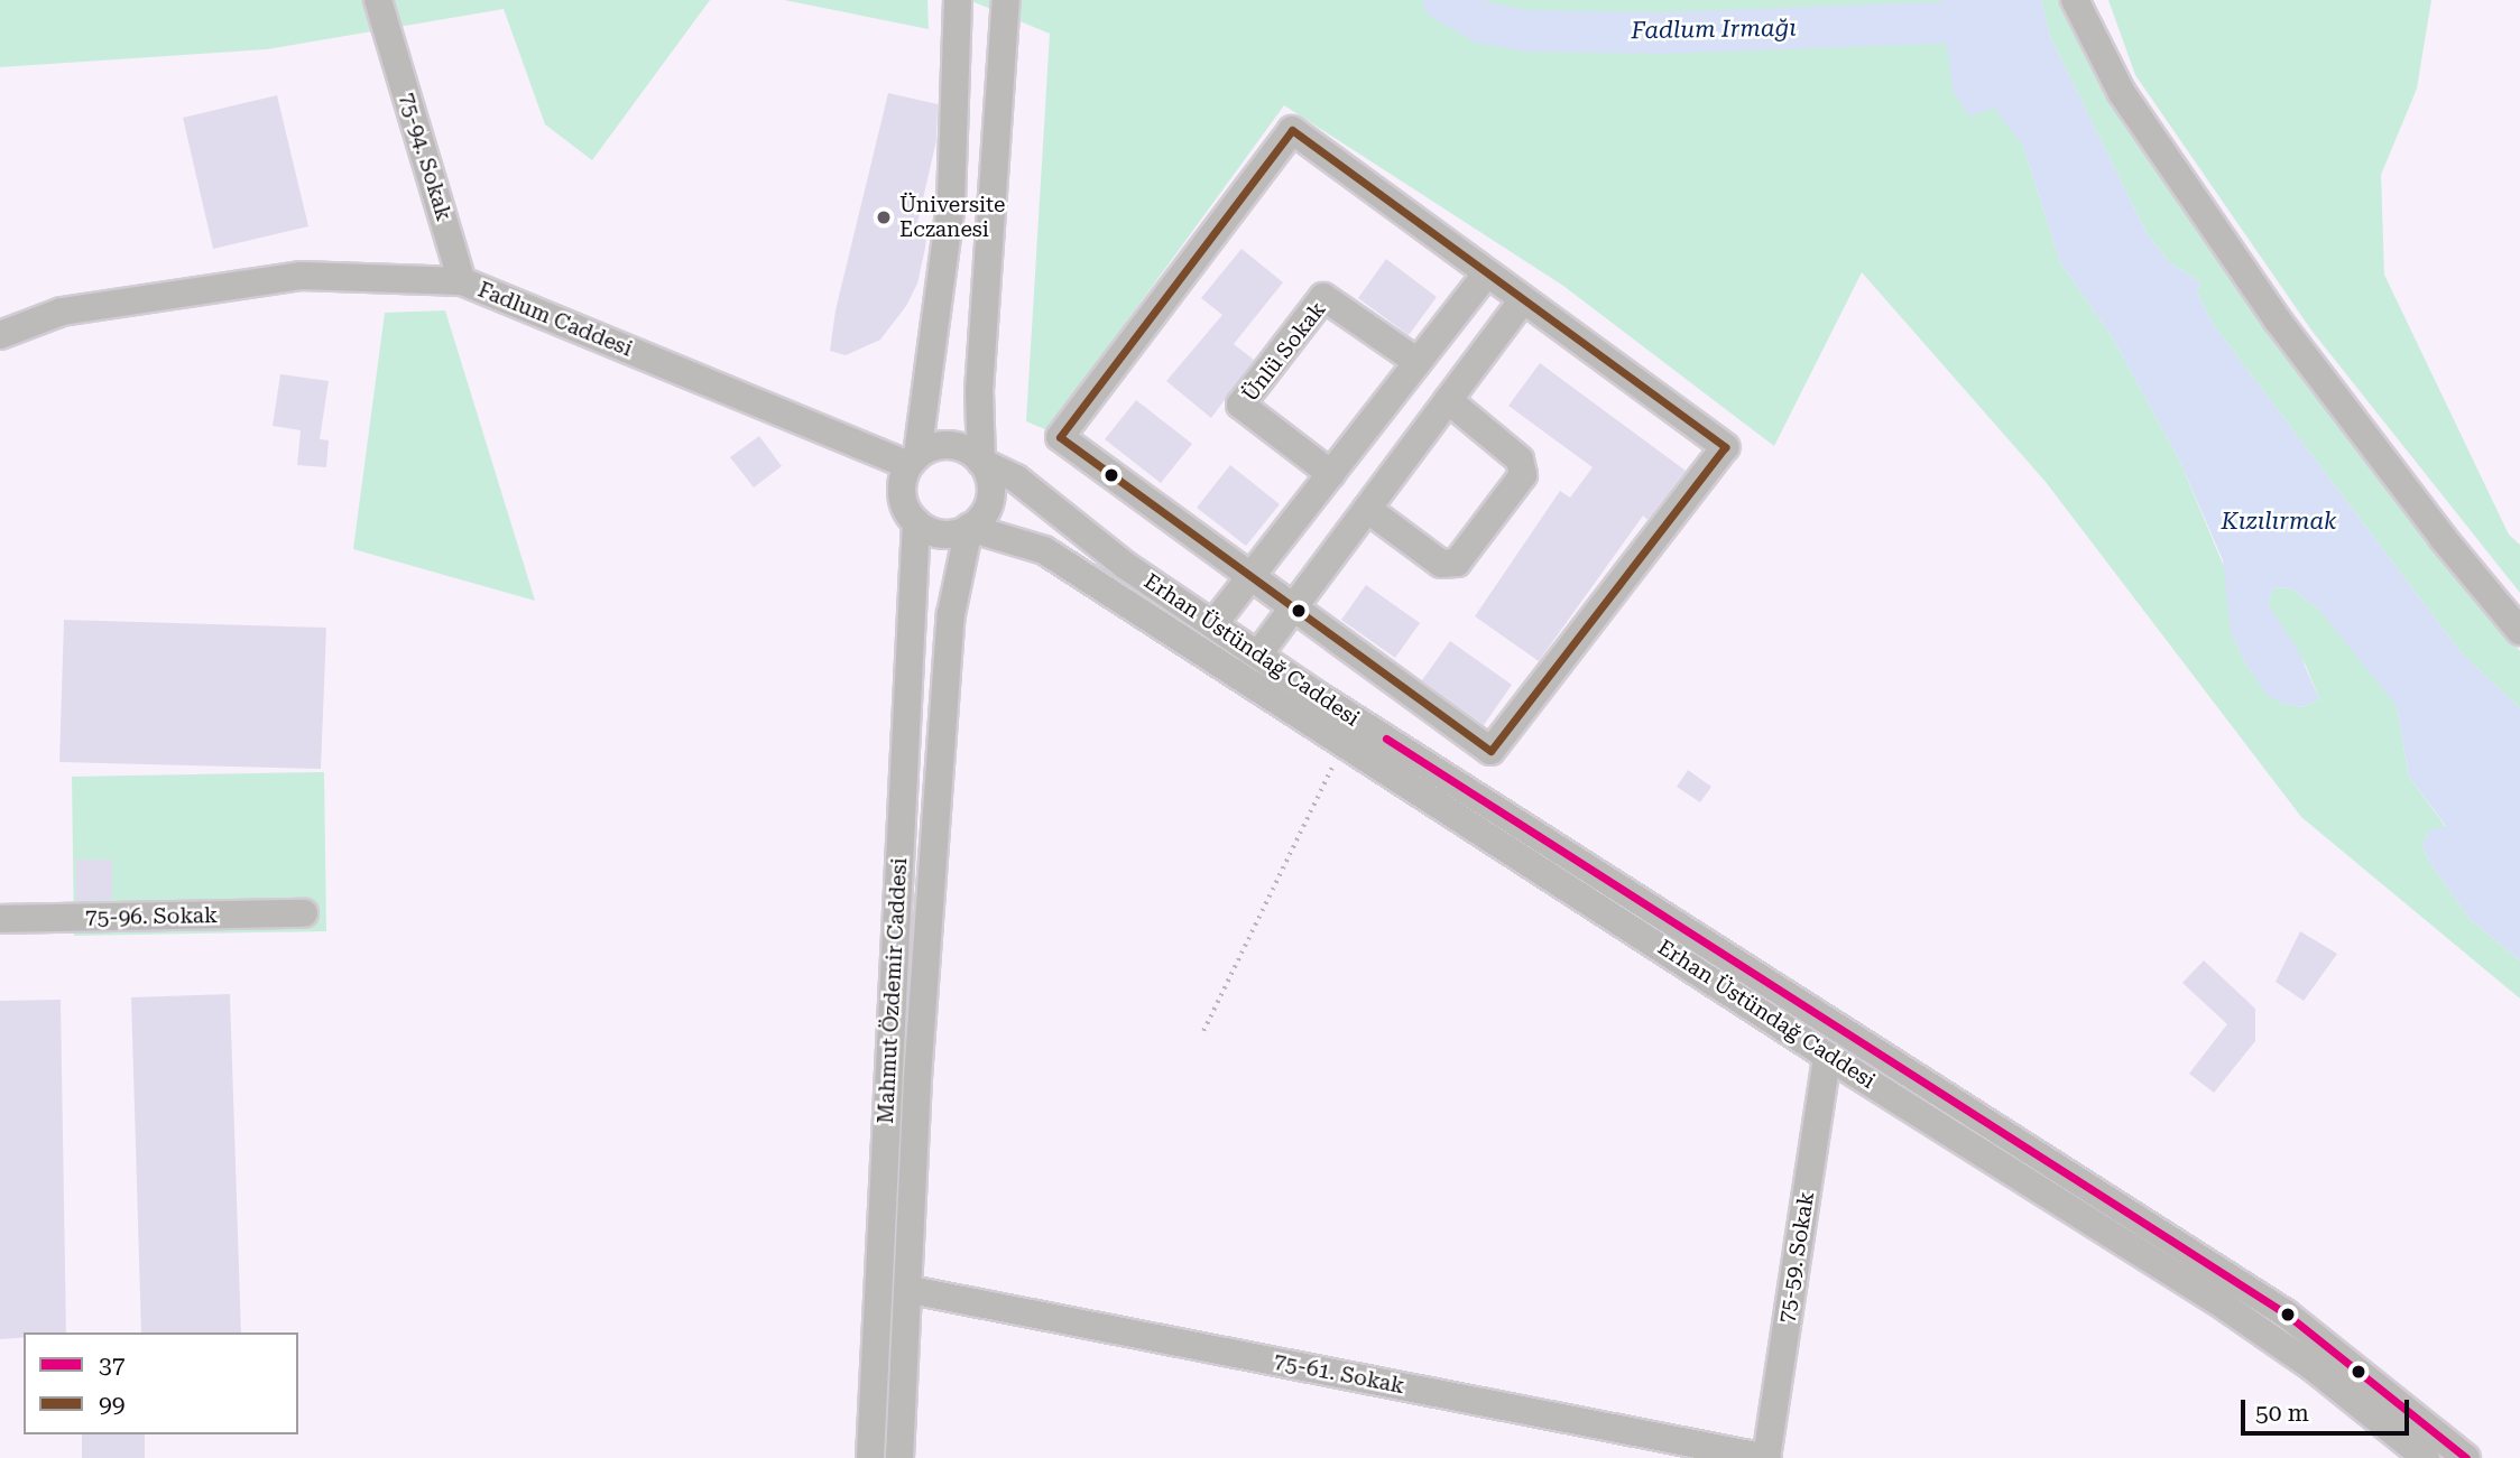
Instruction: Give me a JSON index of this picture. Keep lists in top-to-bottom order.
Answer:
{
  "streets": {
    "street": [
      "75-94. Sokak",
      "Fadlum Caddesi",
      "Ünlü Sokak",
      "Erhan Üstündağ Caddesi",
      "75-96. Sokak",
      "Mahmut Özdemir Caddesi",
      "75-59. Sokak",
      "75-61. Sokak"
    ]
  },
  "crossings": [
    ["75-94. Sokak", "Fadlum Caddesi"],
    ["Fadlum Caddesi", "Erhan Üstündağ Caddesi"],
    ["Fadlum Caddesi", "Mahmut Özdemir Caddesi"],
    ["Erhan Üstündağ Caddesi", "Mahmut Özdemir Caddesi"],
    ["Erhan Üstündağ Caddesi", "75-59. Sokak"],
    ["Mahmut Özdemir Caddesi", "75-61. Sokak"],
    ["75-59. Sokak", "75-61. Sokak"]
  ],
  "water": ["Fadlum Irmağı", "Kızılırmak"],
  "places": ["Üniversite Eczanesi"],
  "lines": ["transit line 99", "transit line 37"],
  "legend": ["37", "99"],
  "scale_bar": "50 m"
}
